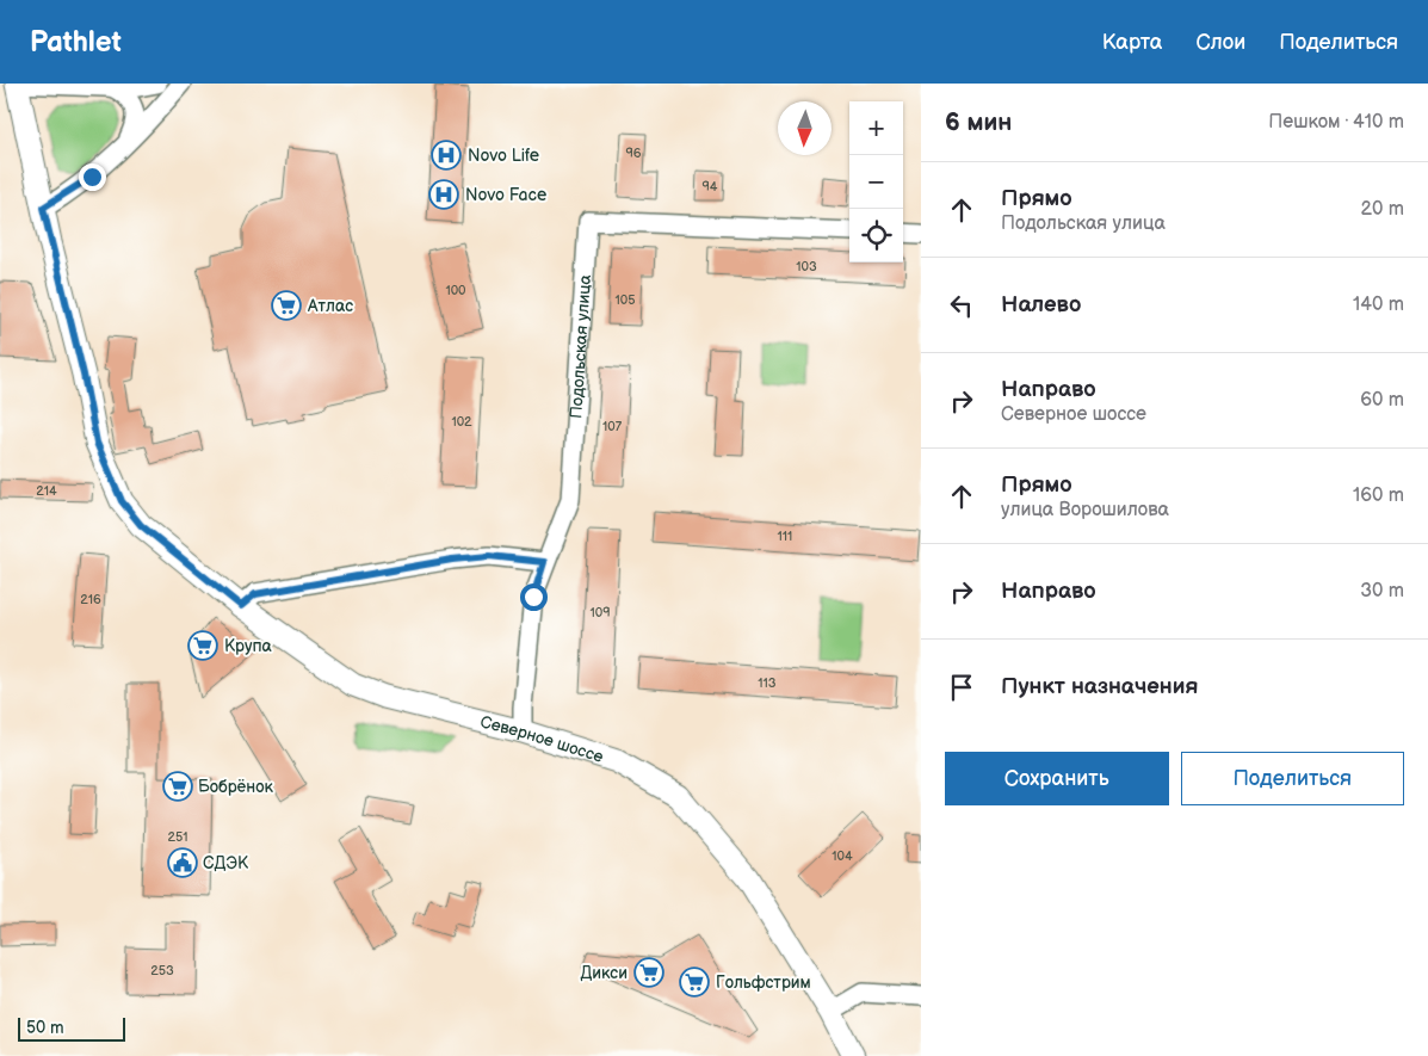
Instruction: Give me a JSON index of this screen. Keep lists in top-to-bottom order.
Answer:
{
  "streets": {
    "main road": ["Северное шоссе"],
    "street": ["Подольская улица"]
  },
  "crossings": [
    ["Подольская улица", "Северное шоссе"]
  ],
  "places": {
    "hospital": ["Novo Life", "Novo Face"],
    "supermarket": [
      "Атлас",
      "Крупа",
      "Бобрёнок",
      "Дикси",
      "Гольфстрим"
    ],
    "public building": ["СДЭК"]
  },
  "house_numbers": [
    "96",
    "94",
    "103",
    "100",
    "105",
    "102",
    "107",
    "214",
    "111",
    "216",
    "109",
    "113",
    "251",
    "104",
    "253"
  ],
  "scale_bar": "50 m",
  "north": "bottom",
  "page": {
    "header": "Pathlet",
    "nav": ["Карта", "Слои", "Поделиться"],
    "heading": ["6 мин", "Пешком · 410 m"],
    "map_buttons": ["+", "−"],
    "list": [
      ["Прямо", "Подольская улица", "20 m"],
      ["Налево", "140 m"],
      ["Направо", "Северное шоссе", "60 m"],
      ["Прямо", "улица Ворошилова", "160 m"],
      ["Направо", "30 m"],
      "Пункт назначения"
    ],
    "buttons": ["Сохранить", "Поделиться"],
    "scale": "50 m"
  }
}
